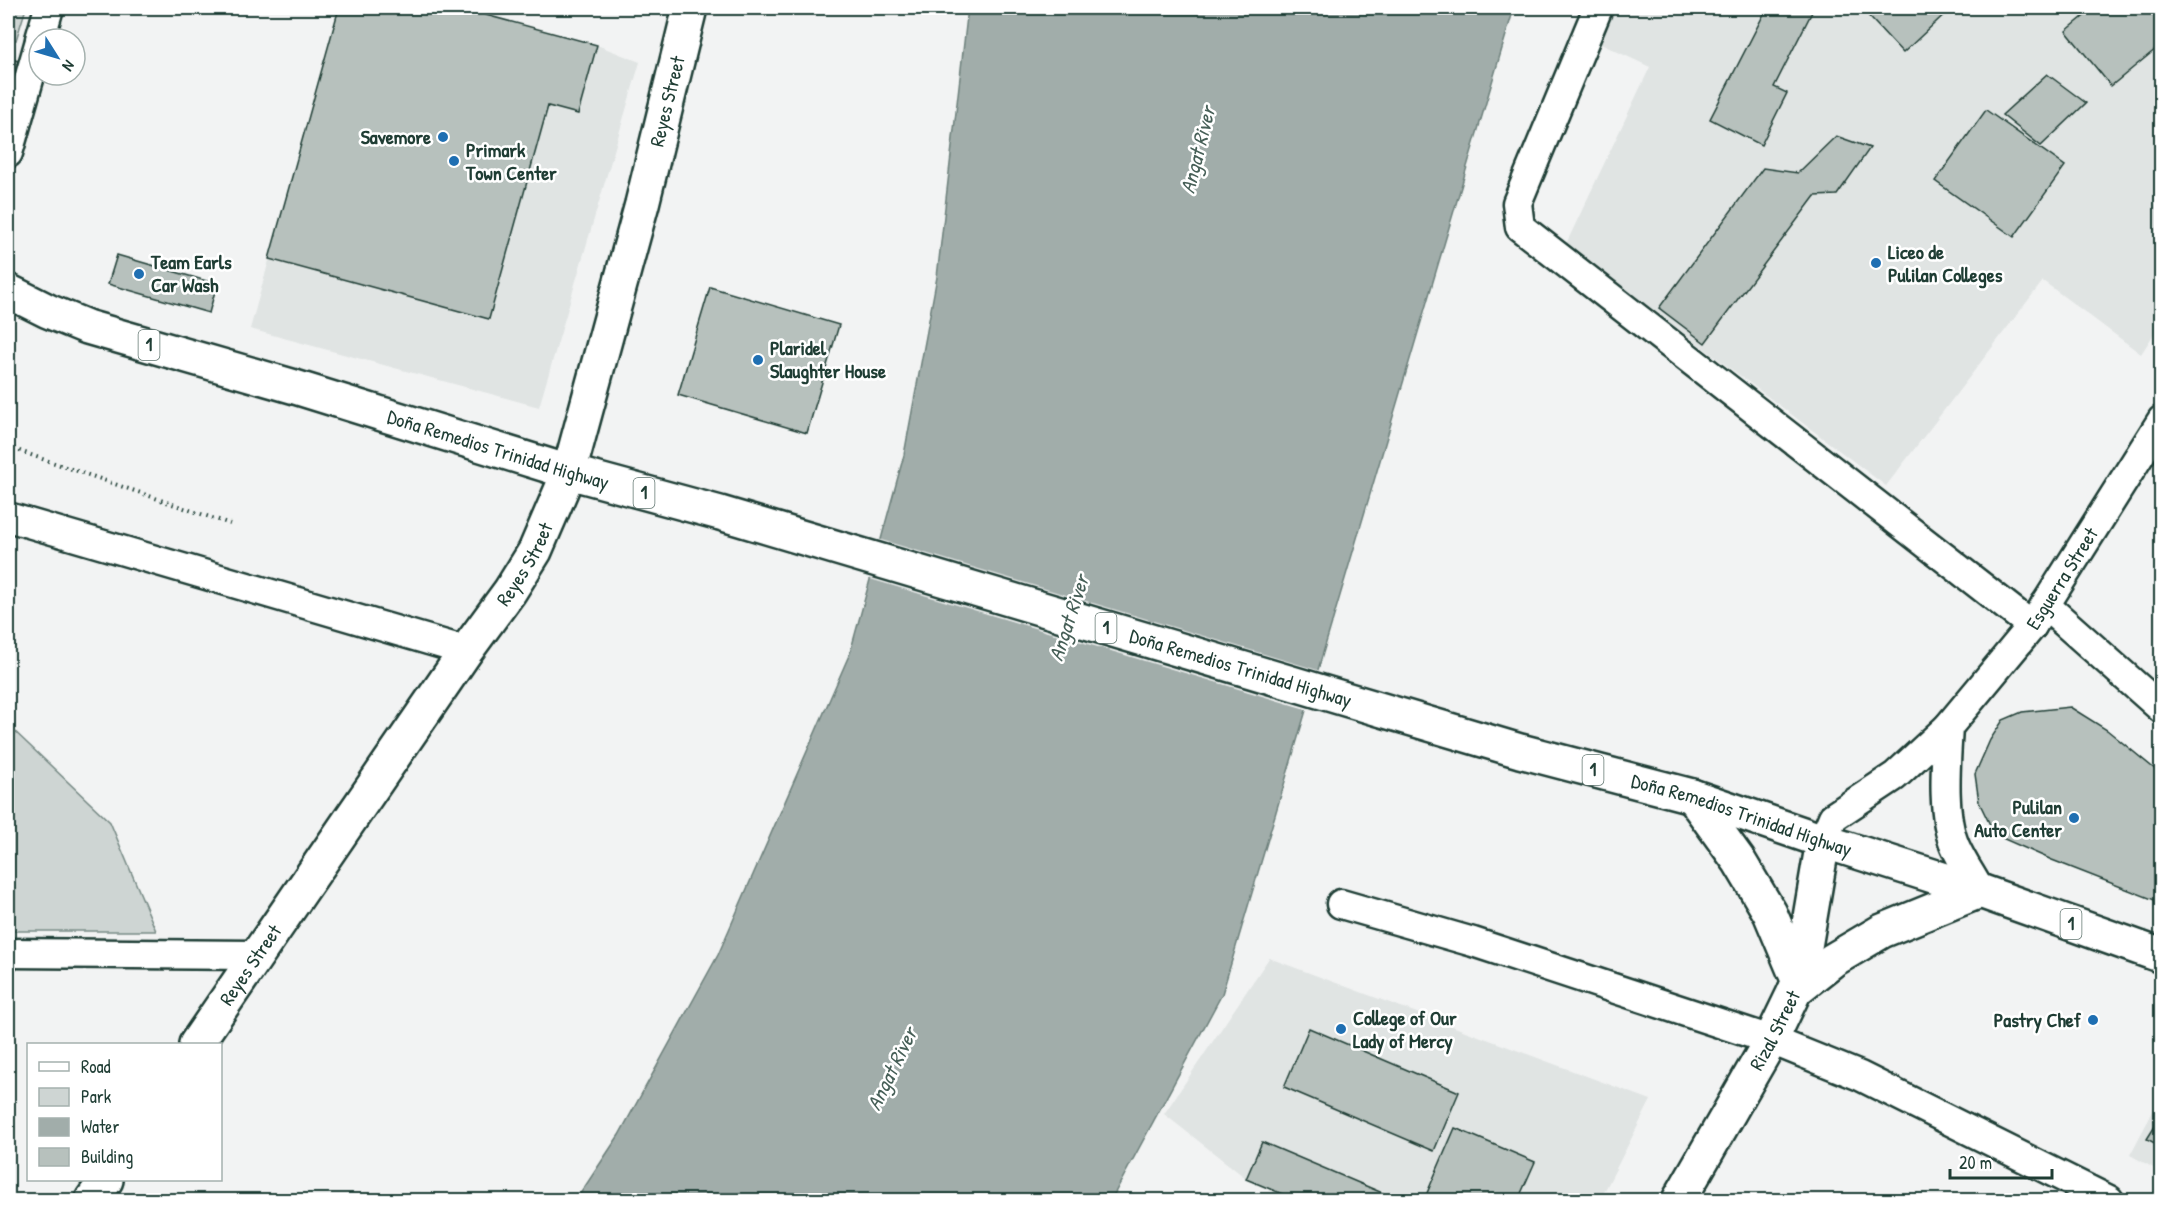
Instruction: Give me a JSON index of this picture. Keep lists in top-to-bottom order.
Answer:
{
  "streets": {
    "main road": [
      "Reyes Street",
      "1",
      "Doña Remedios Trinidad Highway",
      "Rizal Street"
    ],
    "street": ["Esguerra Street"]
  },
  "crossings": [
    ["Reyes Street", "Doña Remedios Trinidad Highway"],
    ["Doña Remedios Trinidad Highway", "Esguerra Street"],
    ["Doña Remedios Trinidad Highway", "Rizal Street"],
    ["Esguerra Street", "Rizal Street"]
  ],
  "water": ["Angat River"],
  "places": [
    "Savemore",
    "Primark Town Center",
    "Liceo de Pulilan Colleges",
    "Team Earls Car Wash",
    "Plaridel Slaughter House",
    "Pulilan Auto Center",
    "Pastry Chef",
    "College of Our Lady of Mercy"
  ],
  "legend": [
    "Road",
    "Park",
    "Water",
    "Building"
  ],
  "scale_bar": "20 m",
  "north": "bottom right"
}
